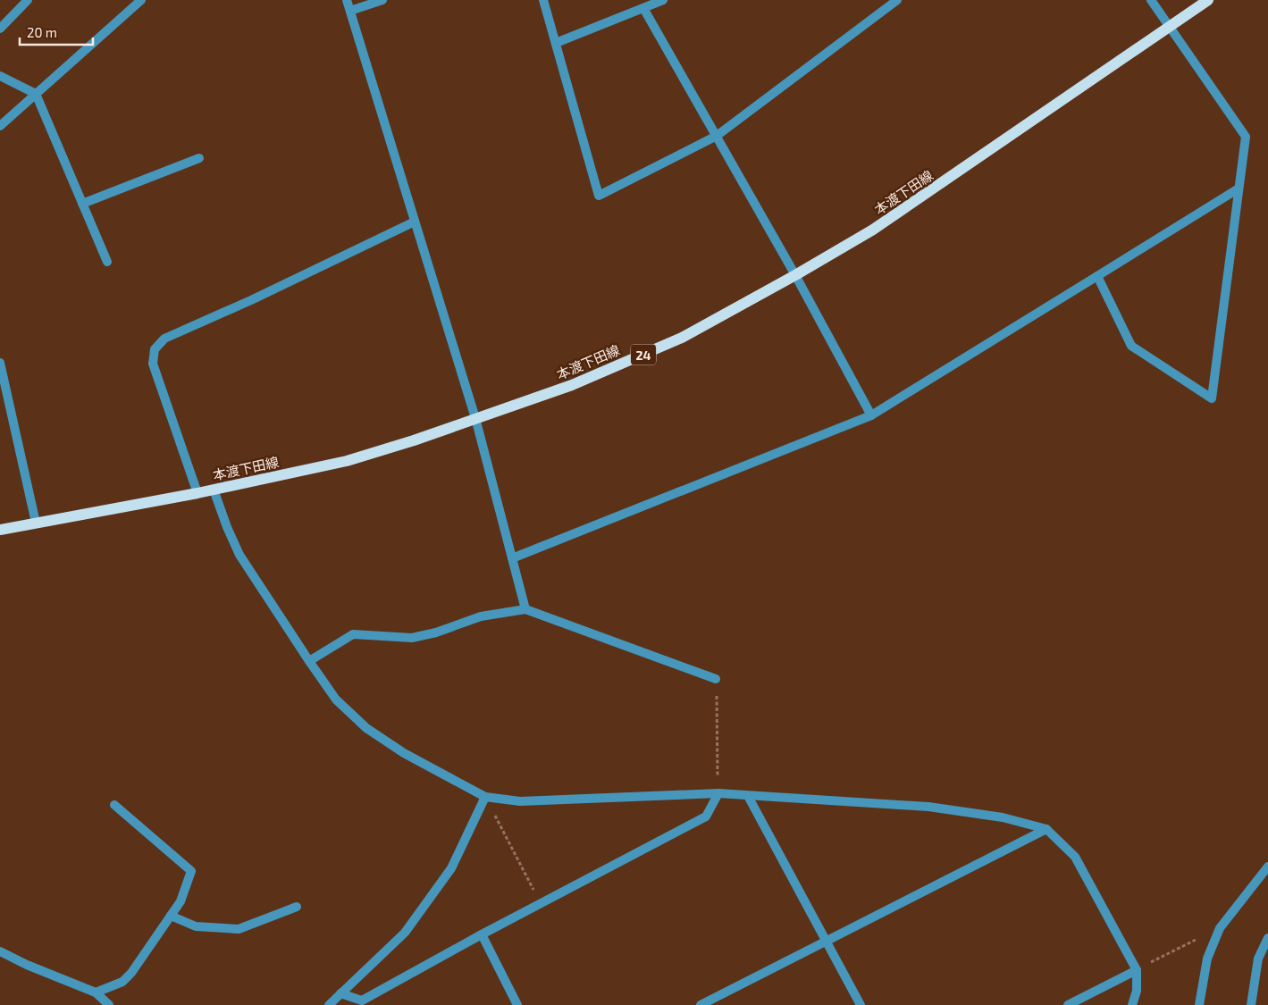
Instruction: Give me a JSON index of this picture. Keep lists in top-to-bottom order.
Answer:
{
  "streets": {
    "main road": ["本渡下田線", "24"]
  },
  "scale_bar": "20 m"
}
